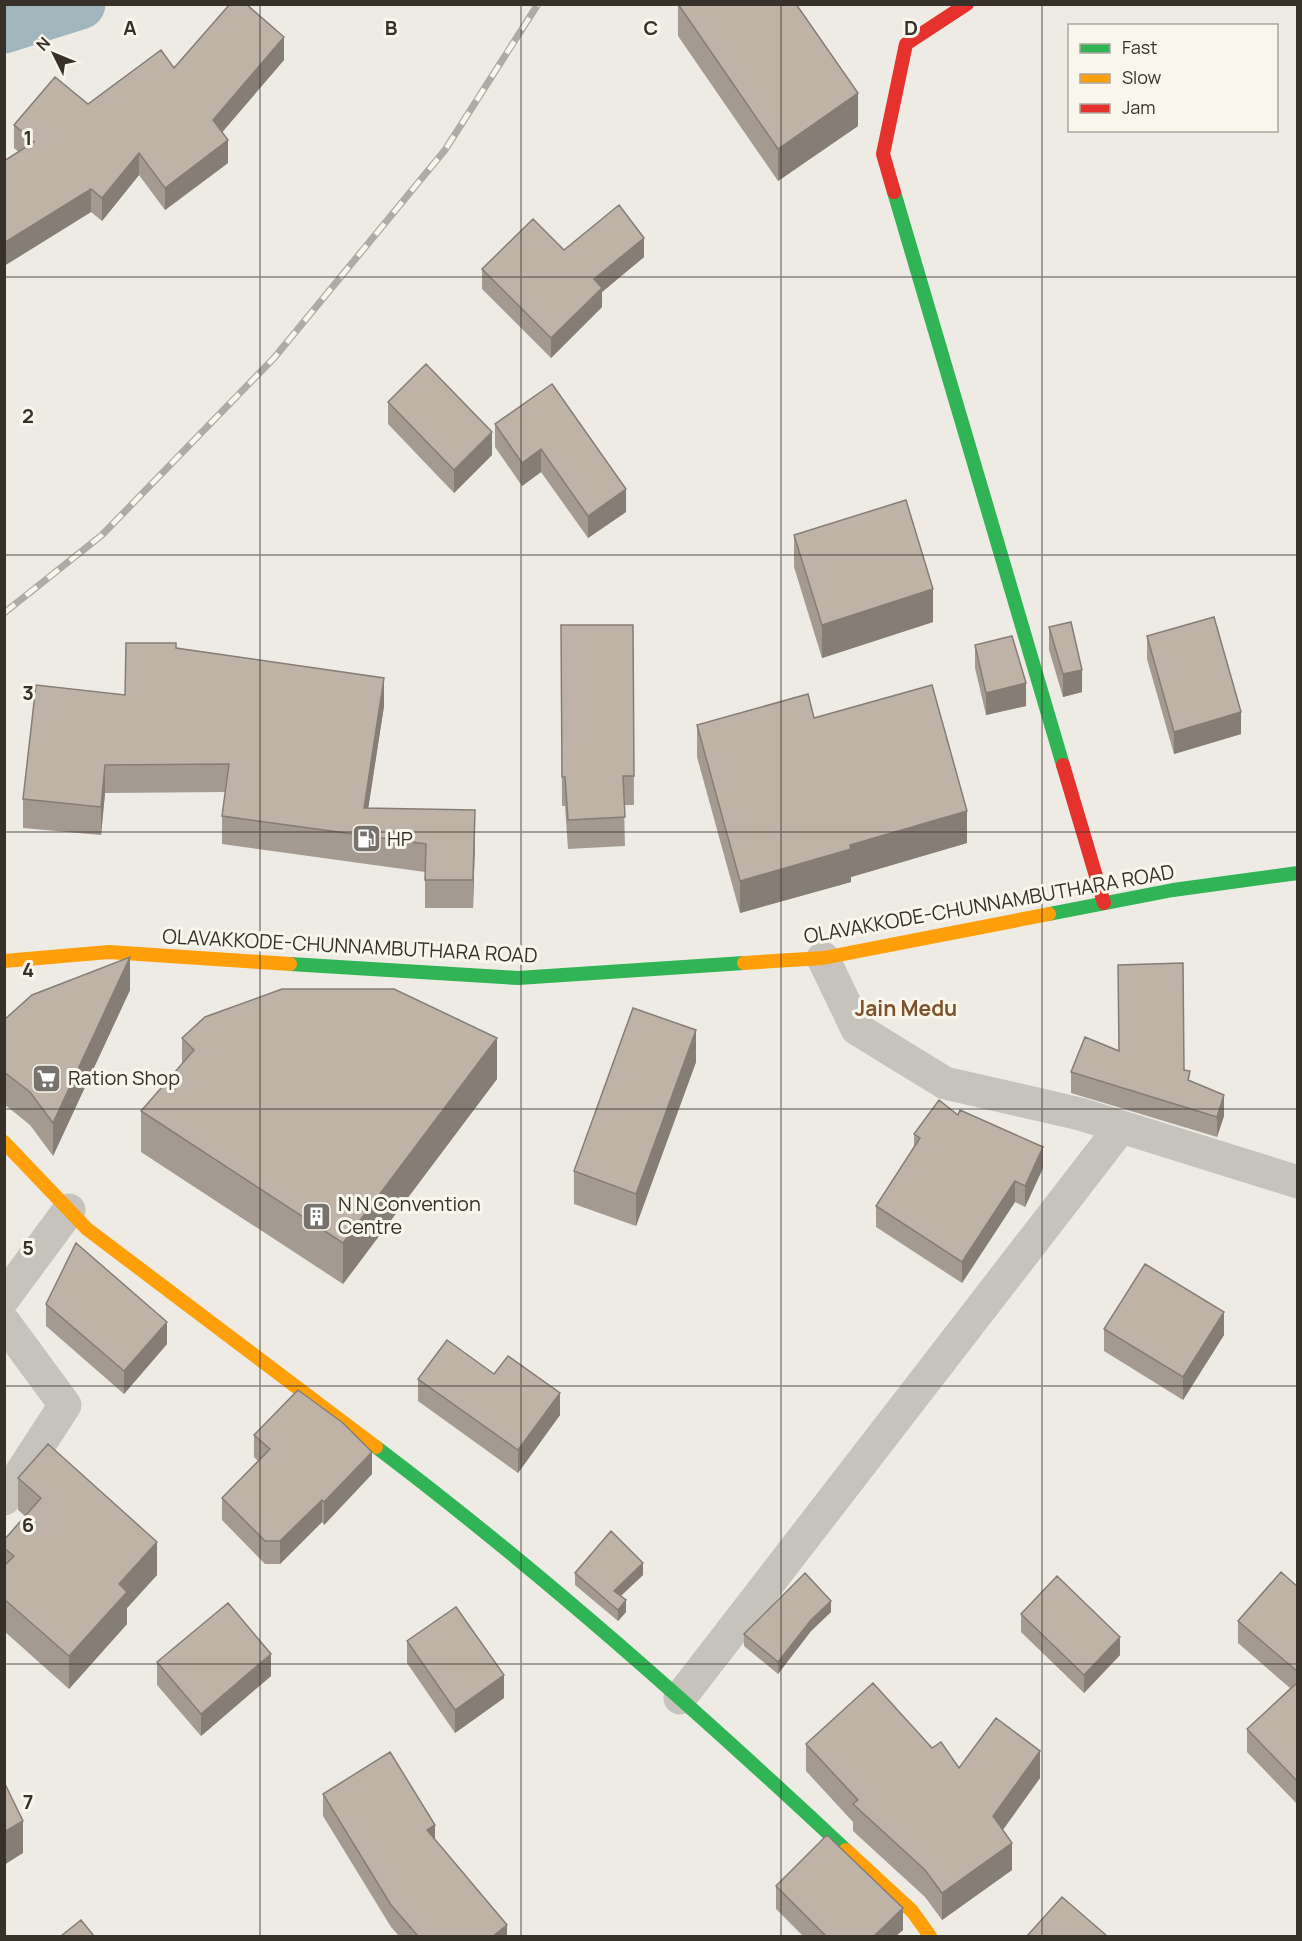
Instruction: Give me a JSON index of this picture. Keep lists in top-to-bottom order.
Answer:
{
  "streets": {
    "street": ["OLAVAKKODE-CHUNNAMBUTHARA ROAD"]
  },
  "districts": ["Jain Medu"],
  "places": {
    "fuel station": ["HP"],
    "supermarket": ["Ration Shop"],
    "building": ["N N Convention Centre"]
  },
  "legend": ["Fast", "Slow", "Jam"],
  "north": "top left",
  "grid": {
    "columns": [
      "A",
      "B",
      "C",
      "D"
    ],
    "rows": [
      "1",
      "2",
      "3",
      "4",
      "5",
      "6",
      "7"
    ]
  }
}
